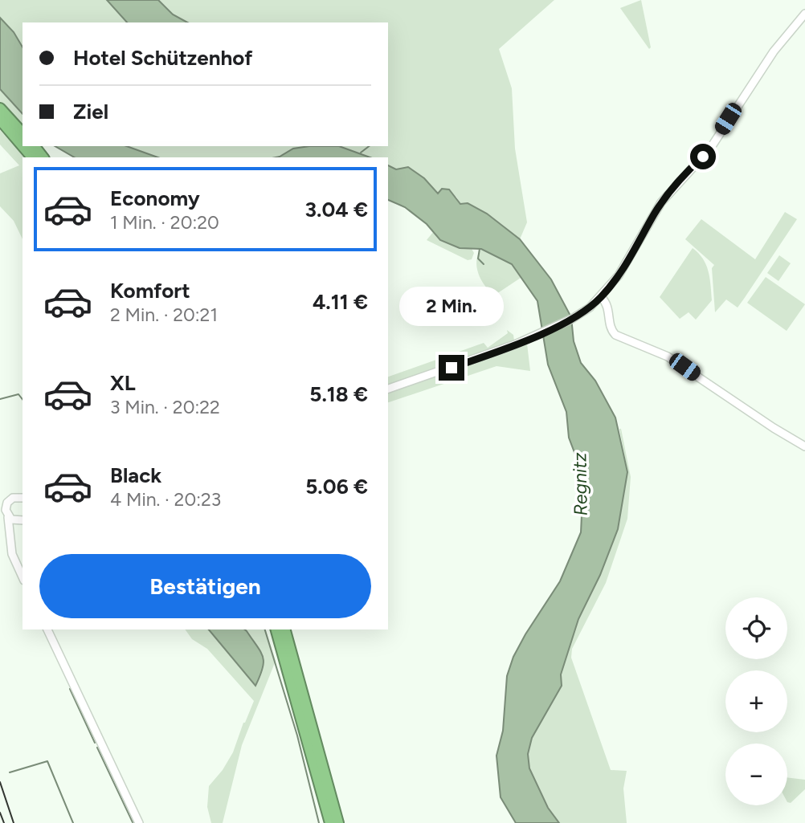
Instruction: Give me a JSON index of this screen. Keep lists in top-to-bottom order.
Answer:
{
  "water": ["Regnitz"],
  "page": {
    "banner": ["Hotel Schützenhof", "Ziel"],
    "list": [
      {
        "name": "Economy",
        "note": "1 Min. · 20:20",
        "value": "3.04 €"
      },
      {
        "name": "Komfort",
        "note": "2 Min. · 20:21",
        "value": "4.11 €"
      },
      {
        "name": "XL",
        "note": "3 Min. · 20:22",
        "value": "5.18 €"
      },
      {
        "name": "Black",
        "note": "4 Min. · 20:23",
        "value": "5.06 €"
      }
    ],
    "bubble": "2 Min.",
    "buttons": "Bestätigen",
    "map_buttons": ["+", "−"]
  }
}
